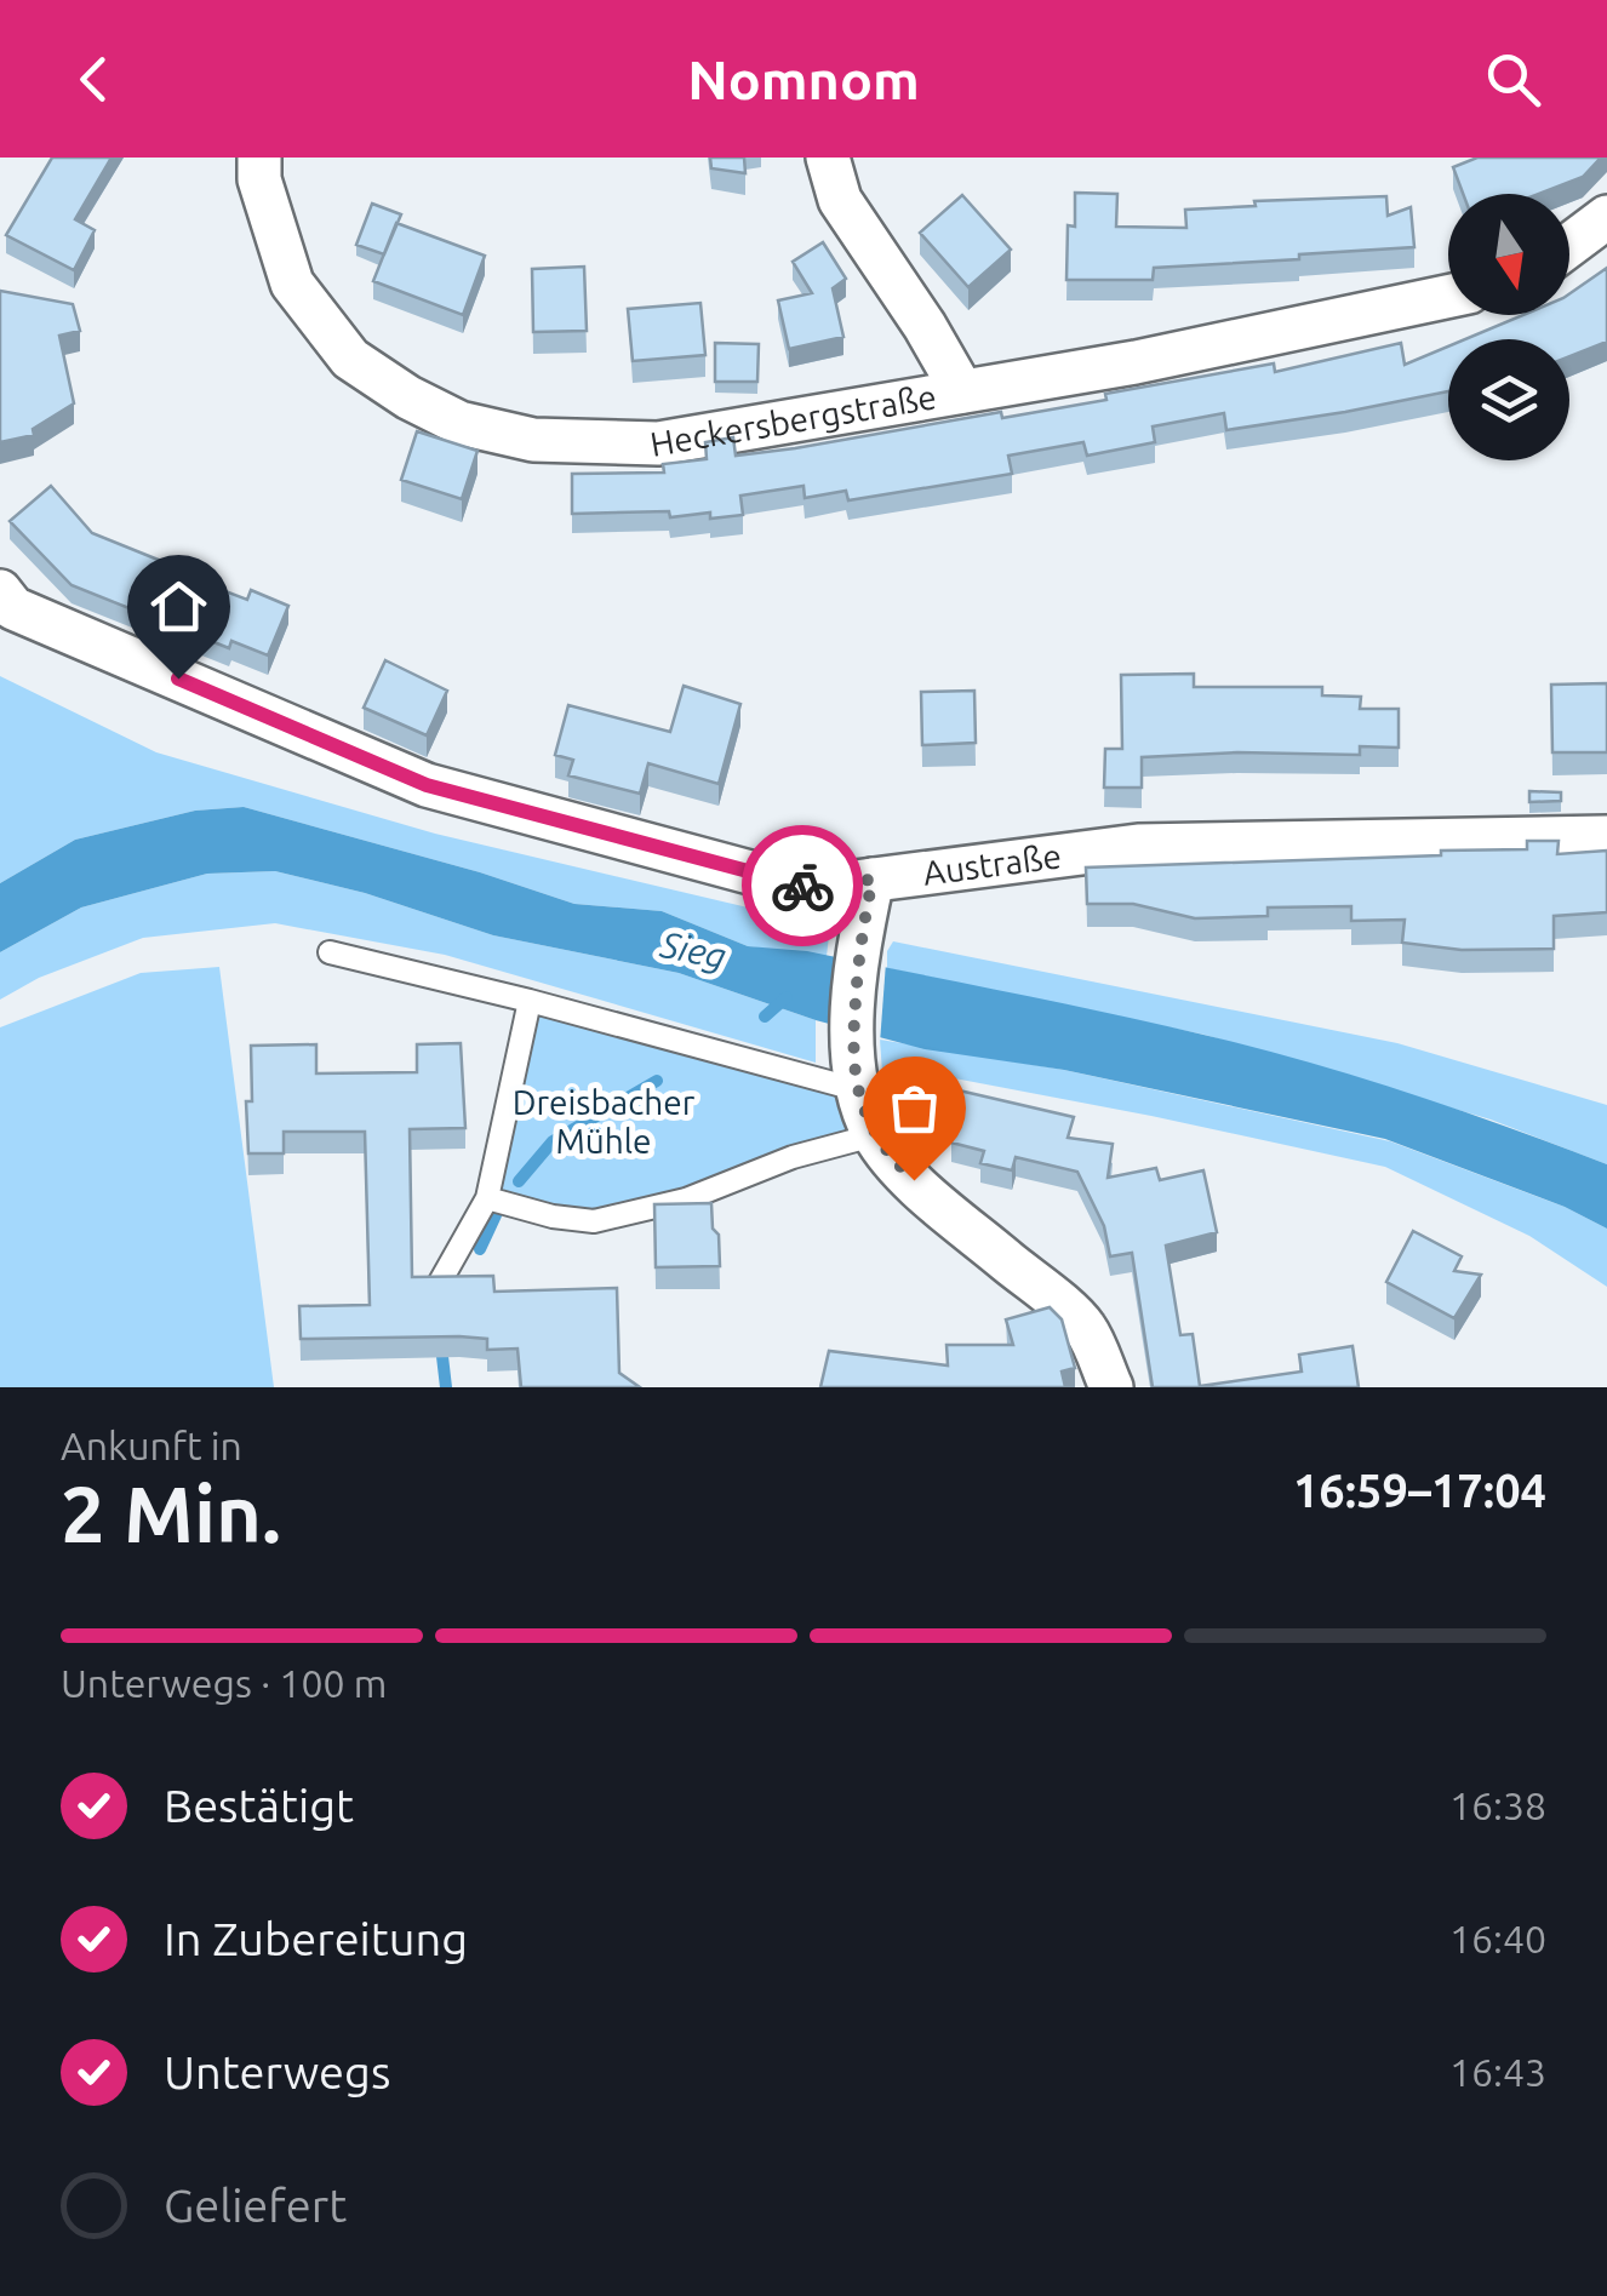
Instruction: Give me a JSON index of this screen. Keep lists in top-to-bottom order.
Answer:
{
  "streets": {
    "street": ["Heckersbergstraße", "Austraße"]
  },
  "water": ["Sieg"],
  "parks": ["Dreisbacher Mühle"],
  "north": "bottom",
  "page": {
    "header": "Nomnom",
    "heading": ["2 Min.", "Ankunft in", "16:59–17:04"],
    "bar": "Unterwegs · 100 m",
    "list": [
      ["Bestätigt", "16:38"],
      ["In Zubereitung", "16:40"],
      ["Unterwegs", "16:43"],
      "Geliefert"
    ]
  }
}
